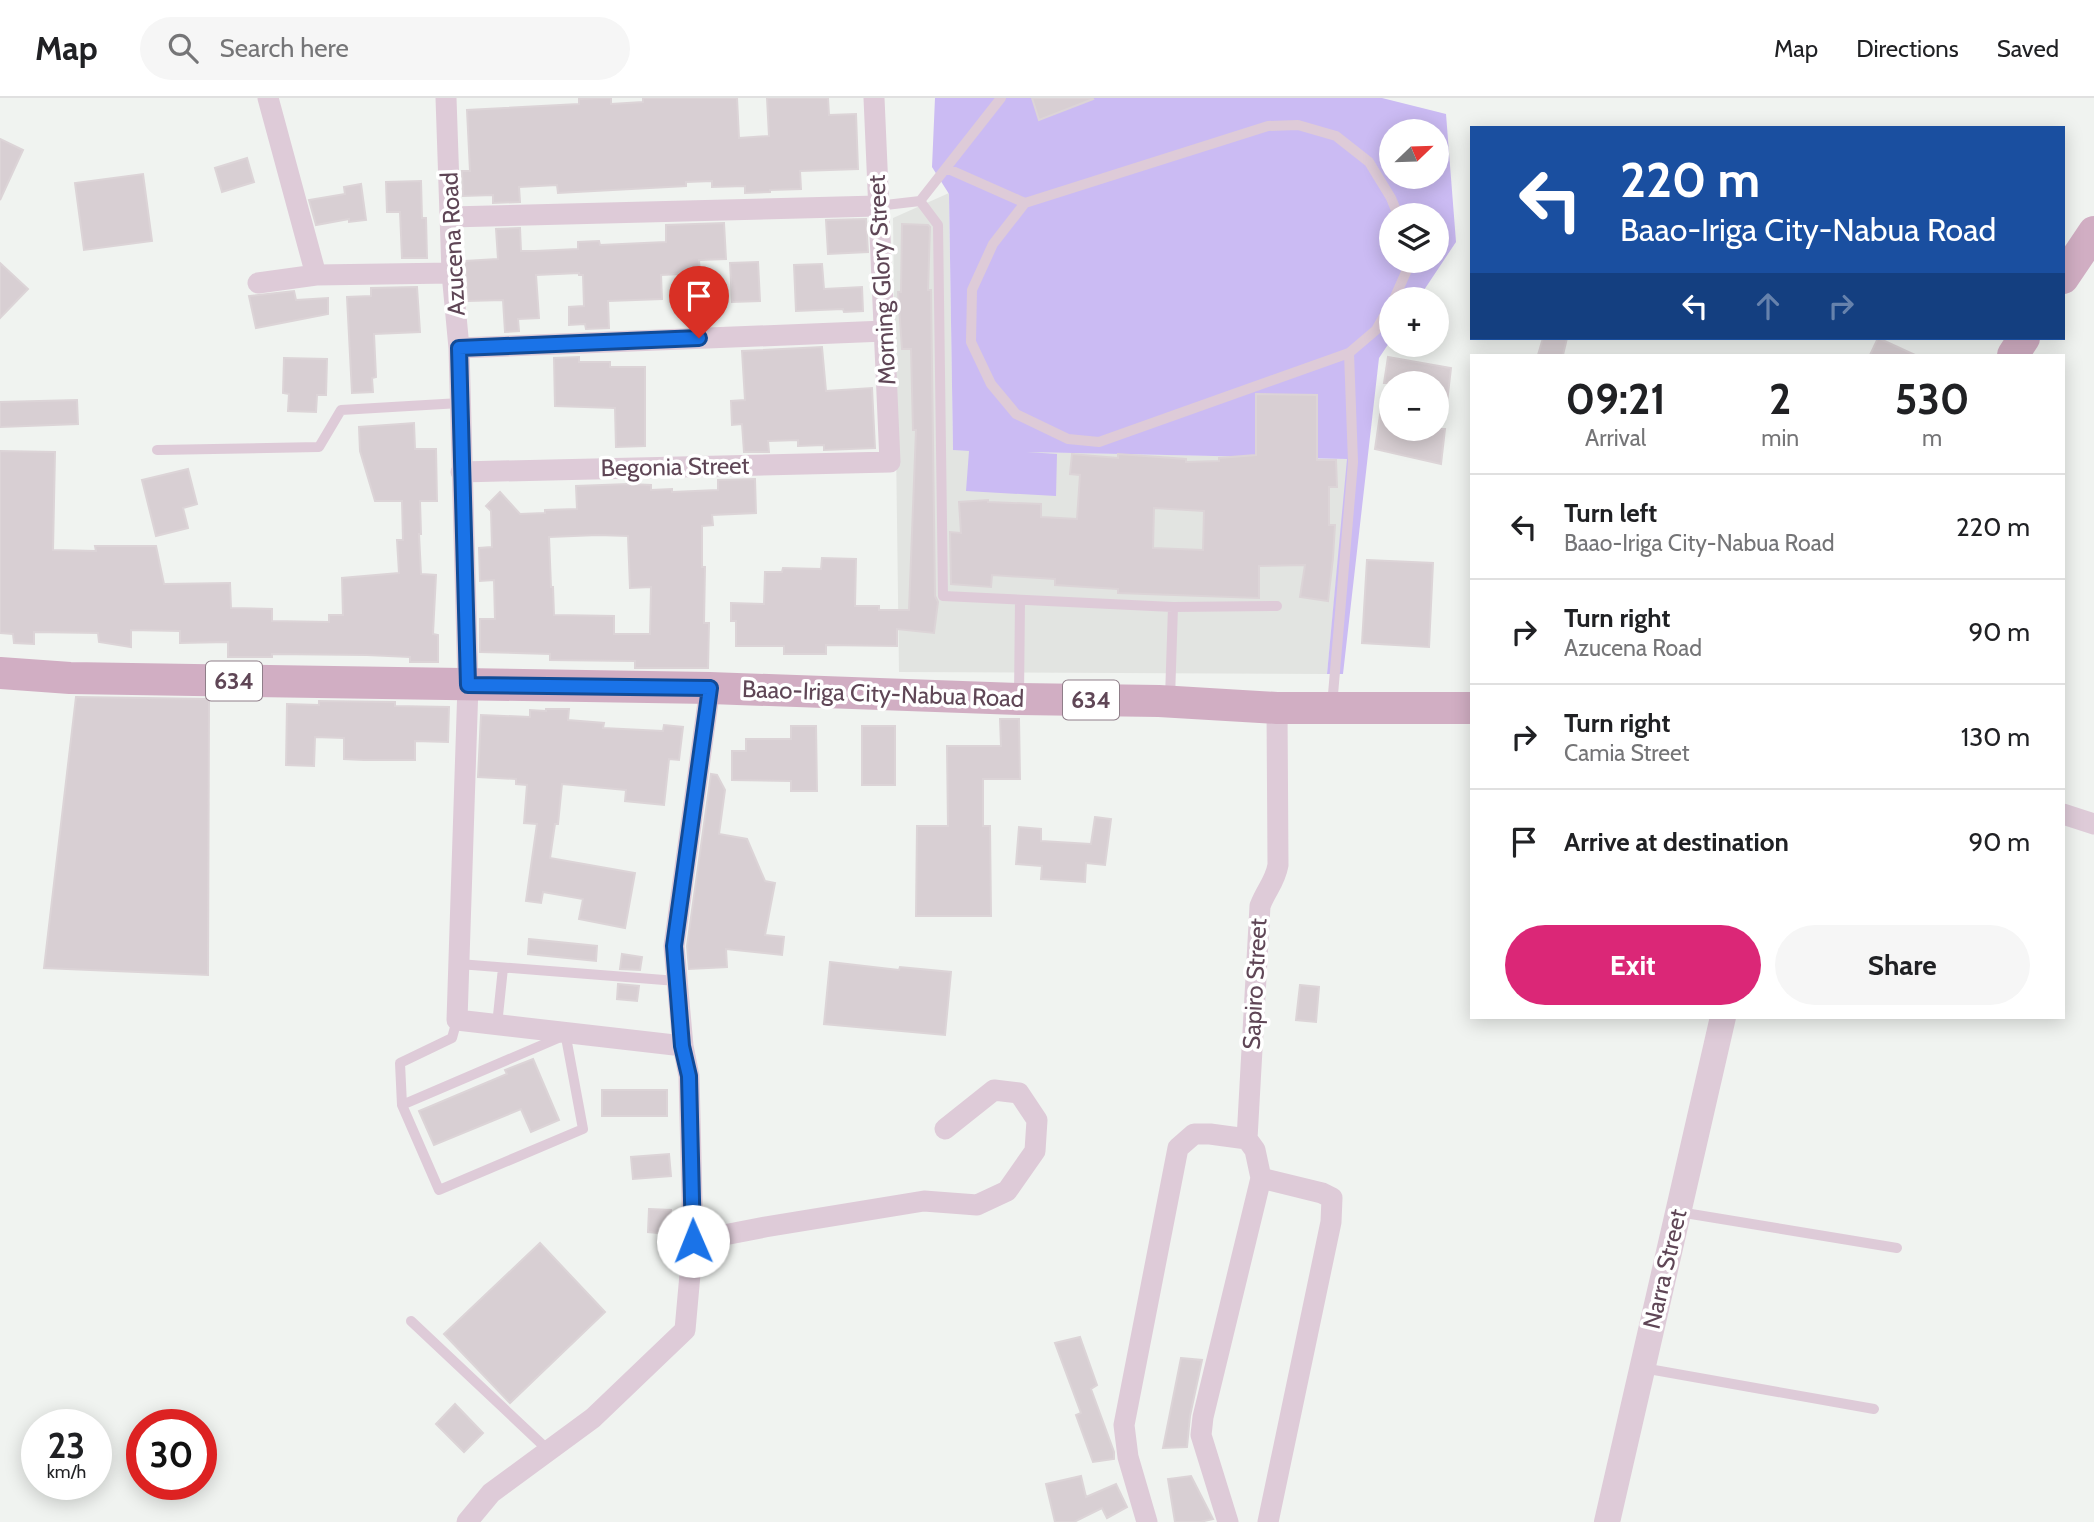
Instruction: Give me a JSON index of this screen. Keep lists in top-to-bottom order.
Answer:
{
  "streets": {
    "main road": ["634", "Baao-Iriga City-Nabua Road"],
    "street": [
      "Azucena Road",
      "Morning Glory Street",
      "Begonia Street",
      "Sapiro Street",
      "Narra Street"
    ]
  },
  "crossings": [
    ["Azucena Road", "Begonia Street"],
    ["Azucena Road", "Baao-Iriga City-Nabua Road"],
    ["Morning Glory Street", "Begonia Street"],
    ["Baao-Iriga City-Nabua Road", "Sapiro Street"]
  ],
  "north": "top right",
  "page": {
    "header": "Map",
    "search": "Search here",
    "nav": ["Map", "Directions", "Saved"],
    "map_buttons": ["+", "−"],
    "turn": ["220 m", "Baao-Iriga City-Nabua Road"],
    "eta": [
      "09:21",
      "Arrival",
      "2",
      "min",
      "530",
      "m"
    ],
    "list": [
      {
        "name": "Turn left",
        "note": "Baao-Iriga City-Nabua Road",
        "value": "220 m"
      },
      {
        "name": "Turn right",
        "note": "Azucena Road",
        "value": "90 m"
      },
      {
        "name": "Turn right",
        "note": "Camia Street",
        "value": "130 m"
      },
      {
        "name": "Arrive at destination",
        "value": "90 m"
      }
    ],
    "buttons": ["Exit", "Share"],
    "speed": "23 km/h",
    "limit": "30"
  }
}
